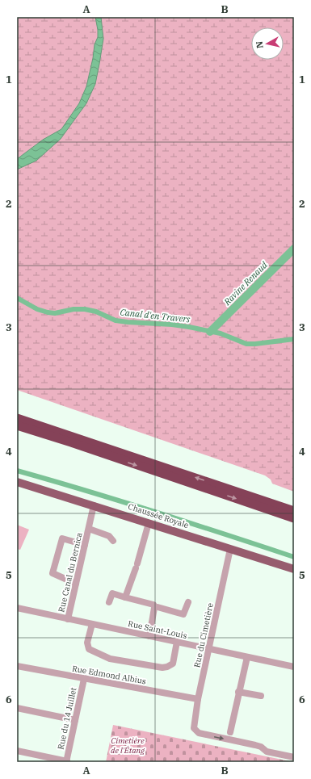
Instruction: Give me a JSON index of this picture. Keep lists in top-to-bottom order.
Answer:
{
  "streets": {
    "main road": ["Chaussée Royale"],
    "street": [
      "Rue Canal du Bernica",
      "Rue Saint-Louis",
      "Rue du Cimetière",
      "Rue Edmond Albius",
      "Rue du 14 Juillet"
    ]
  },
  "crossings": [
    ["Chaussée Royale", "Rue Canal du Bernica"],
    ["Chaussée Royale", "Rue du Cimetière"],
    ["Rue Canal du Bernica", "Rue Saint-Louis"],
    ["Rue Saint-Louis", "Rue du Cimetière"],
    ["Rue du Cimetière", "Rue Edmond Albius"],
    ["Rue Edmond Albius", "Rue du 14 Juillet"]
  ],
  "one_way": ["Rue du Cimetière"],
  "water": ["Ravine Renaud", "Canal d'en Travers"],
  "parks": ["Cimetière de l'Étang"],
  "north": "left",
  "grid": {
    "columns": ["A", "B"],
    "rows": [
      "1",
      "2",
      "3",
      "4",
      "5",
      "6"
    ]
  }
}
